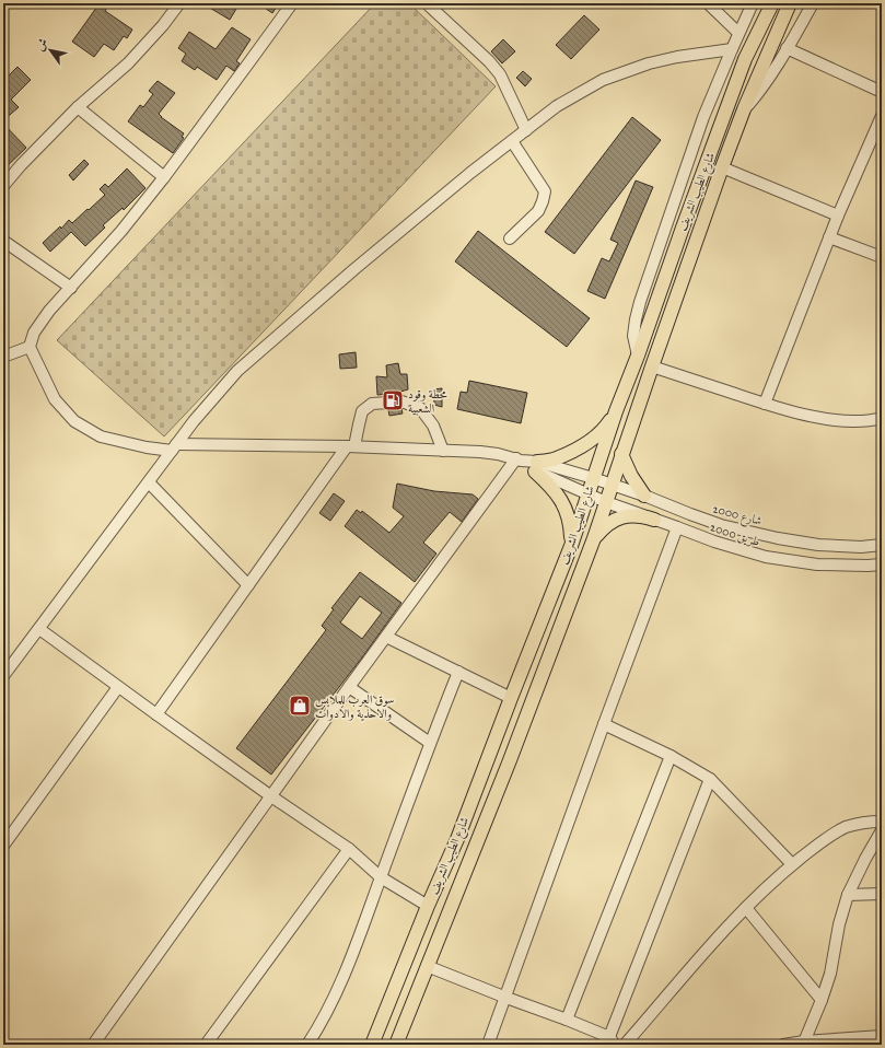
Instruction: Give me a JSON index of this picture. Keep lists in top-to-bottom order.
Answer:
{
  "streets": {
    "main road": ["شارع الطيب الشريف"],
    "street": ["شارع 2000", "طريق 2000"]
  },
  "crossings": [
    ["شارع الطيب الشريف", "شارع 2000"],
    ["شارع الطيب الشريف", "طريق 2000"],
    ["شارع 2000", "طريق 2000"]
  ],
  "places": {
    "fuel station": ["محطة وقود الشعبية"],
    "shop": ["سوق العرب للملابس والاحذية والادوات"]
  },
  "north": "top left"
}
